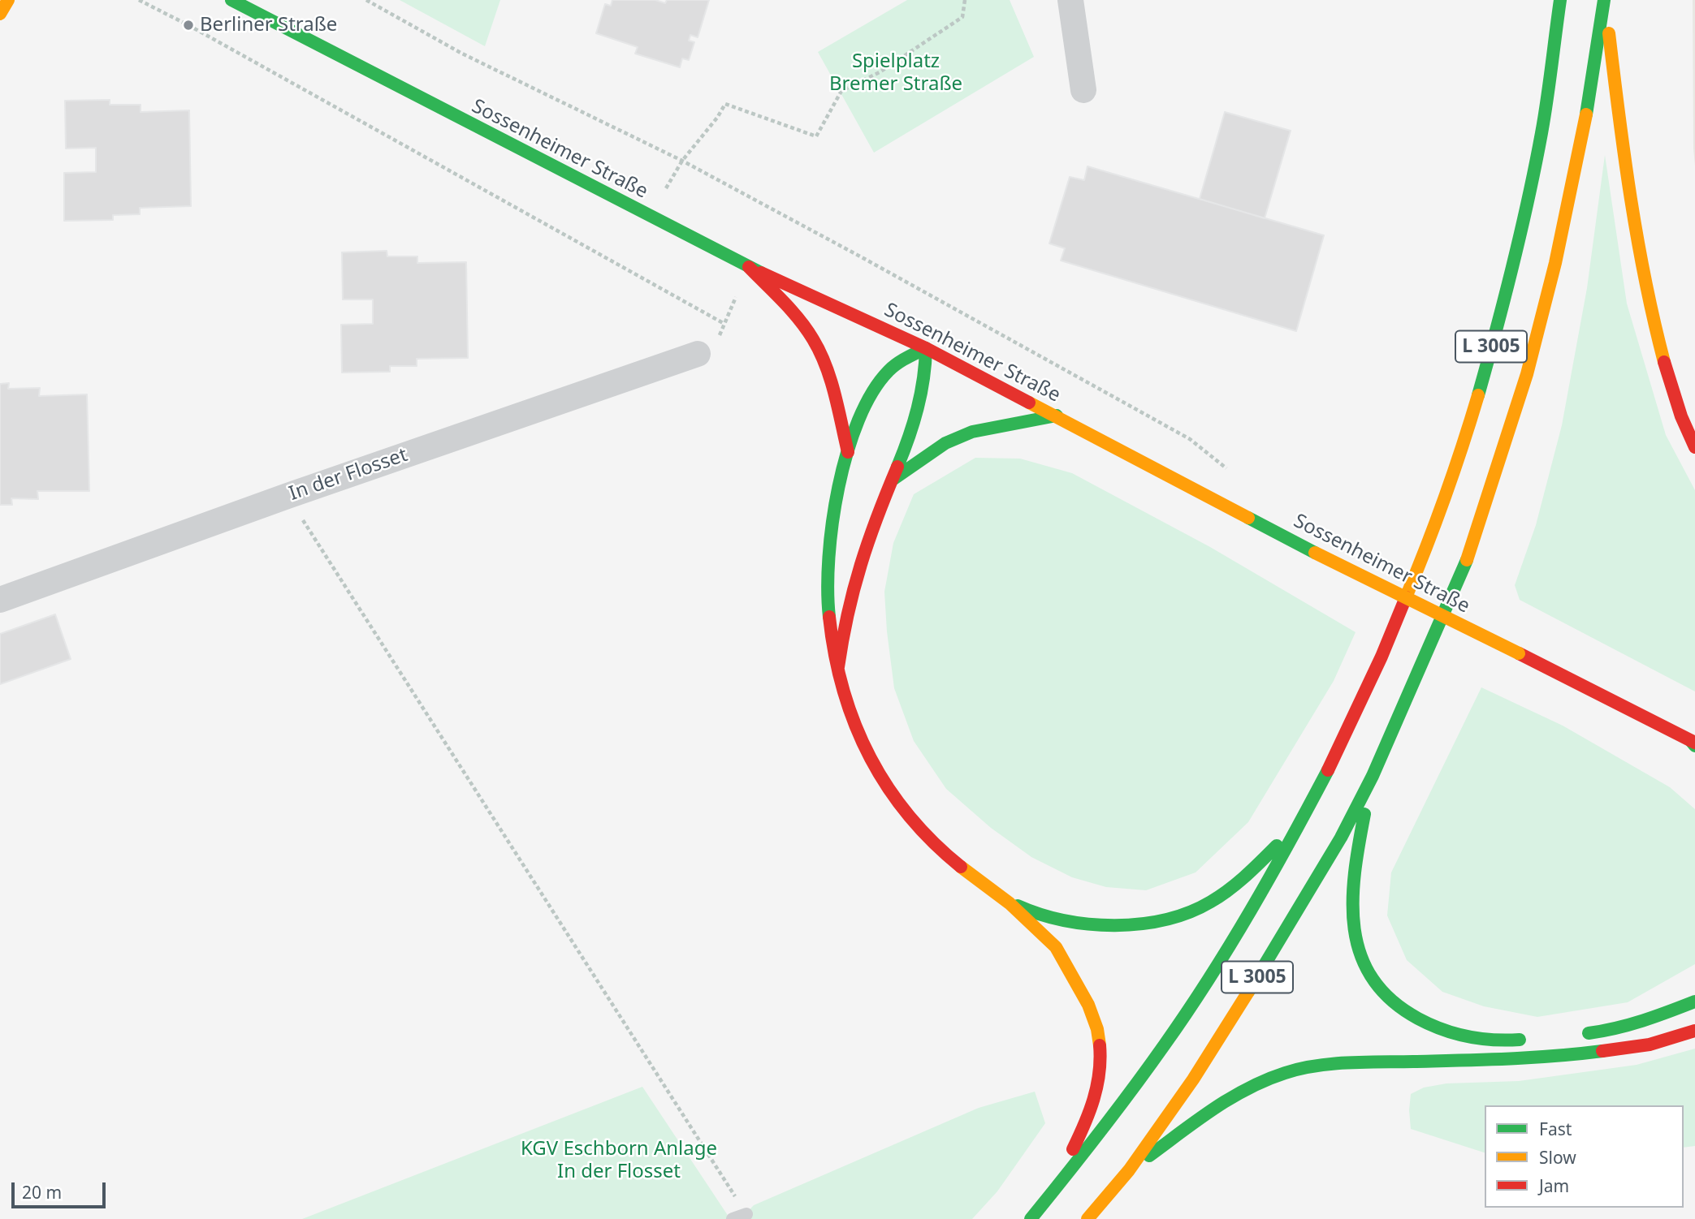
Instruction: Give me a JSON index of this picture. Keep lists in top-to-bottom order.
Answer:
{
  "streets": {
    "main road": ["Sossenheimer Straße", "L 3005"],
    "street": ["In der Flosset"]
  },
  "parks": ["Spielplatz Bremer Straße", "KGV Eschborn Anlage In der Flosset"],
  "places": ["Berliner Straße"],
  "legend": ["Fast", "Slow", "Jam"],
  "scale_bar": "20 m"
}
